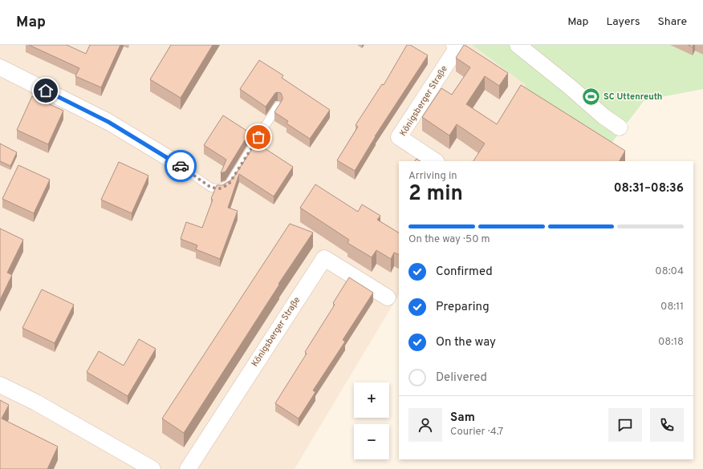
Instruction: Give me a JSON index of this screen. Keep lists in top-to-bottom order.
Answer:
{
  "streets": {
    "street": ["Königsberger Straße"]
  },
  "places": {
    "sports": ["SC Uttenreuth"]
  },
  "page": {
    "header": "Map",
    "nav": ["Map", "Layers", "Share"],
    "heading": ["2 min", "Arriving in", "08:31–08:36"],
    "panel": ["Sam", "Courier · 4.7"],
    "bar": "On the way · 50 m",
    "list": [
      ["Confirmed", "08:04"],
      ["Preparing", "08:11"],
      ["On the way", "08:18"],
      "Delivered"
    ],
    "map_buttons": ["+", "−"]
  }
}
